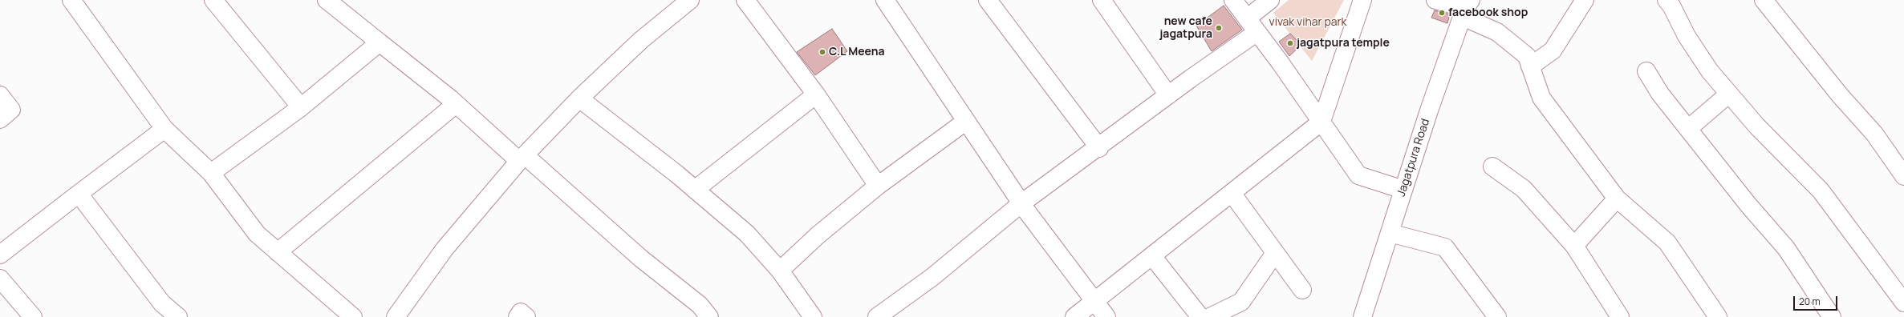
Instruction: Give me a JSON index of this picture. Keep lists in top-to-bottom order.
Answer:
{
  "streets": {
    "street": ["Jagatpura Road"]
  },
  "parks": ["vivak vihar park"],
  "places": [
    "facebook shop",
    "new cafe jagatpura",
    "jagatpura temple",
    "C.L Meena"
  ],
  "scale_bar": "20 m"
}
